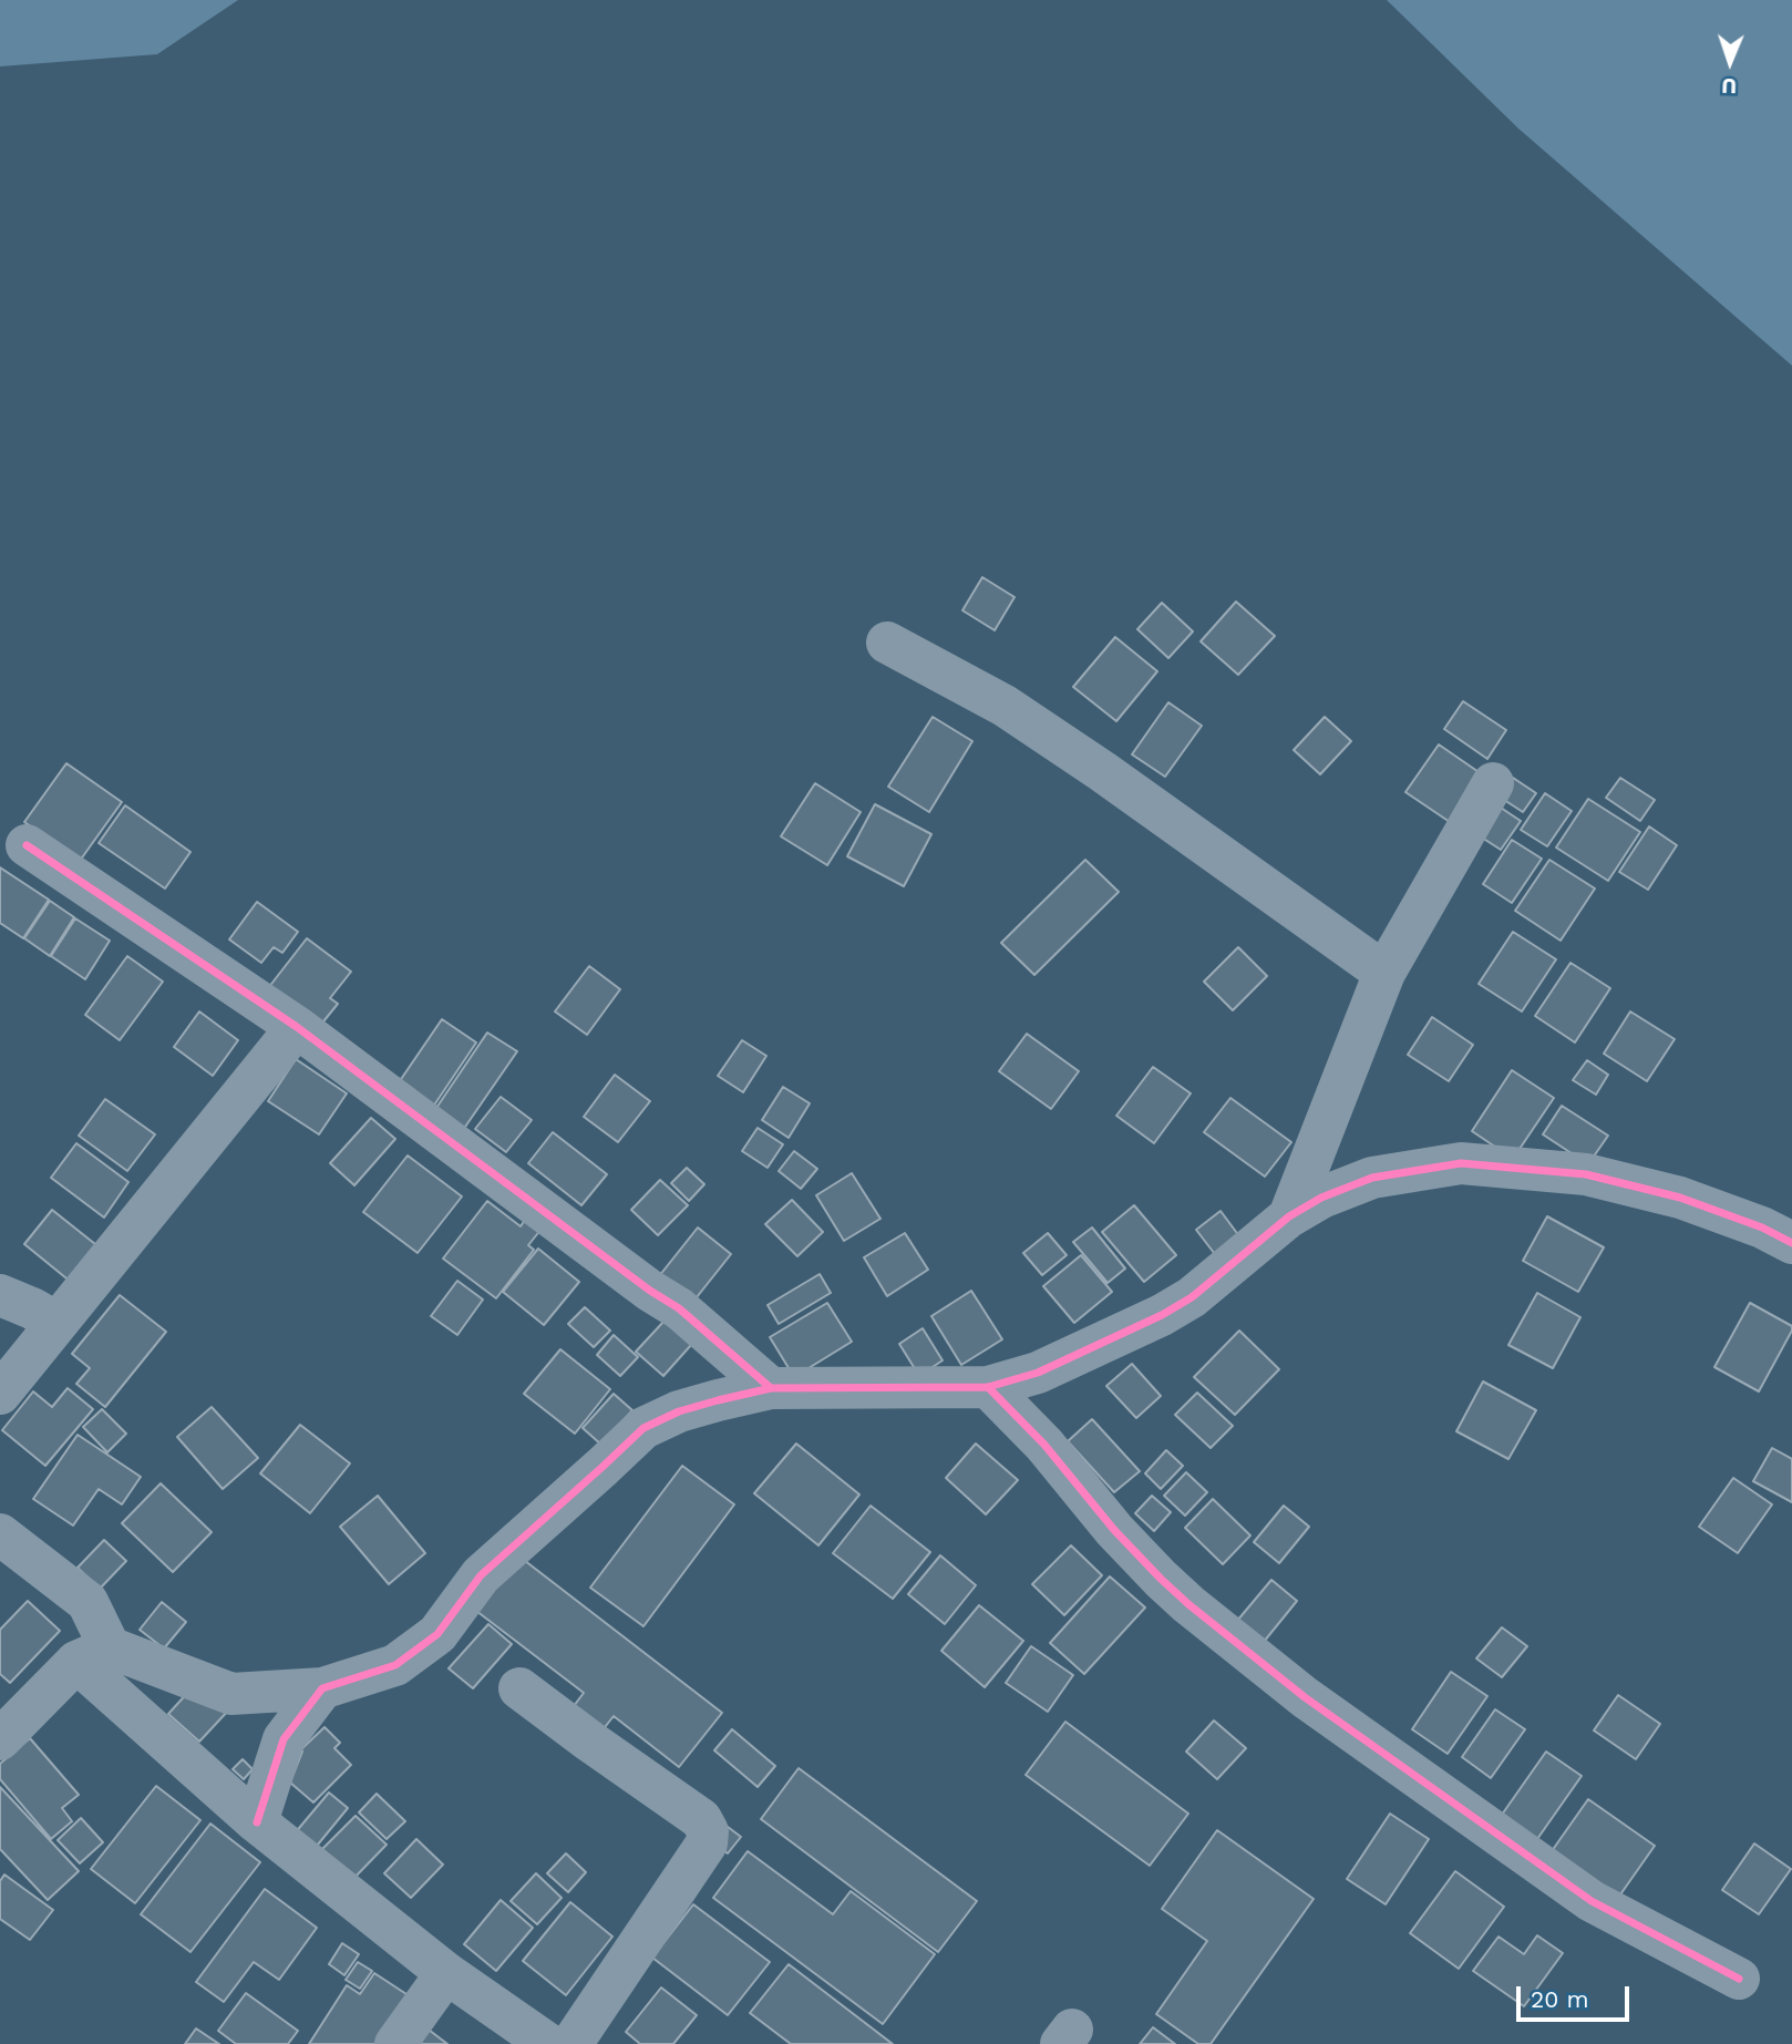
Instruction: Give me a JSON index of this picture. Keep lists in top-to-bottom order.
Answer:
{
  "scale_bar": "20 m",
  "north": "bottom"
}
